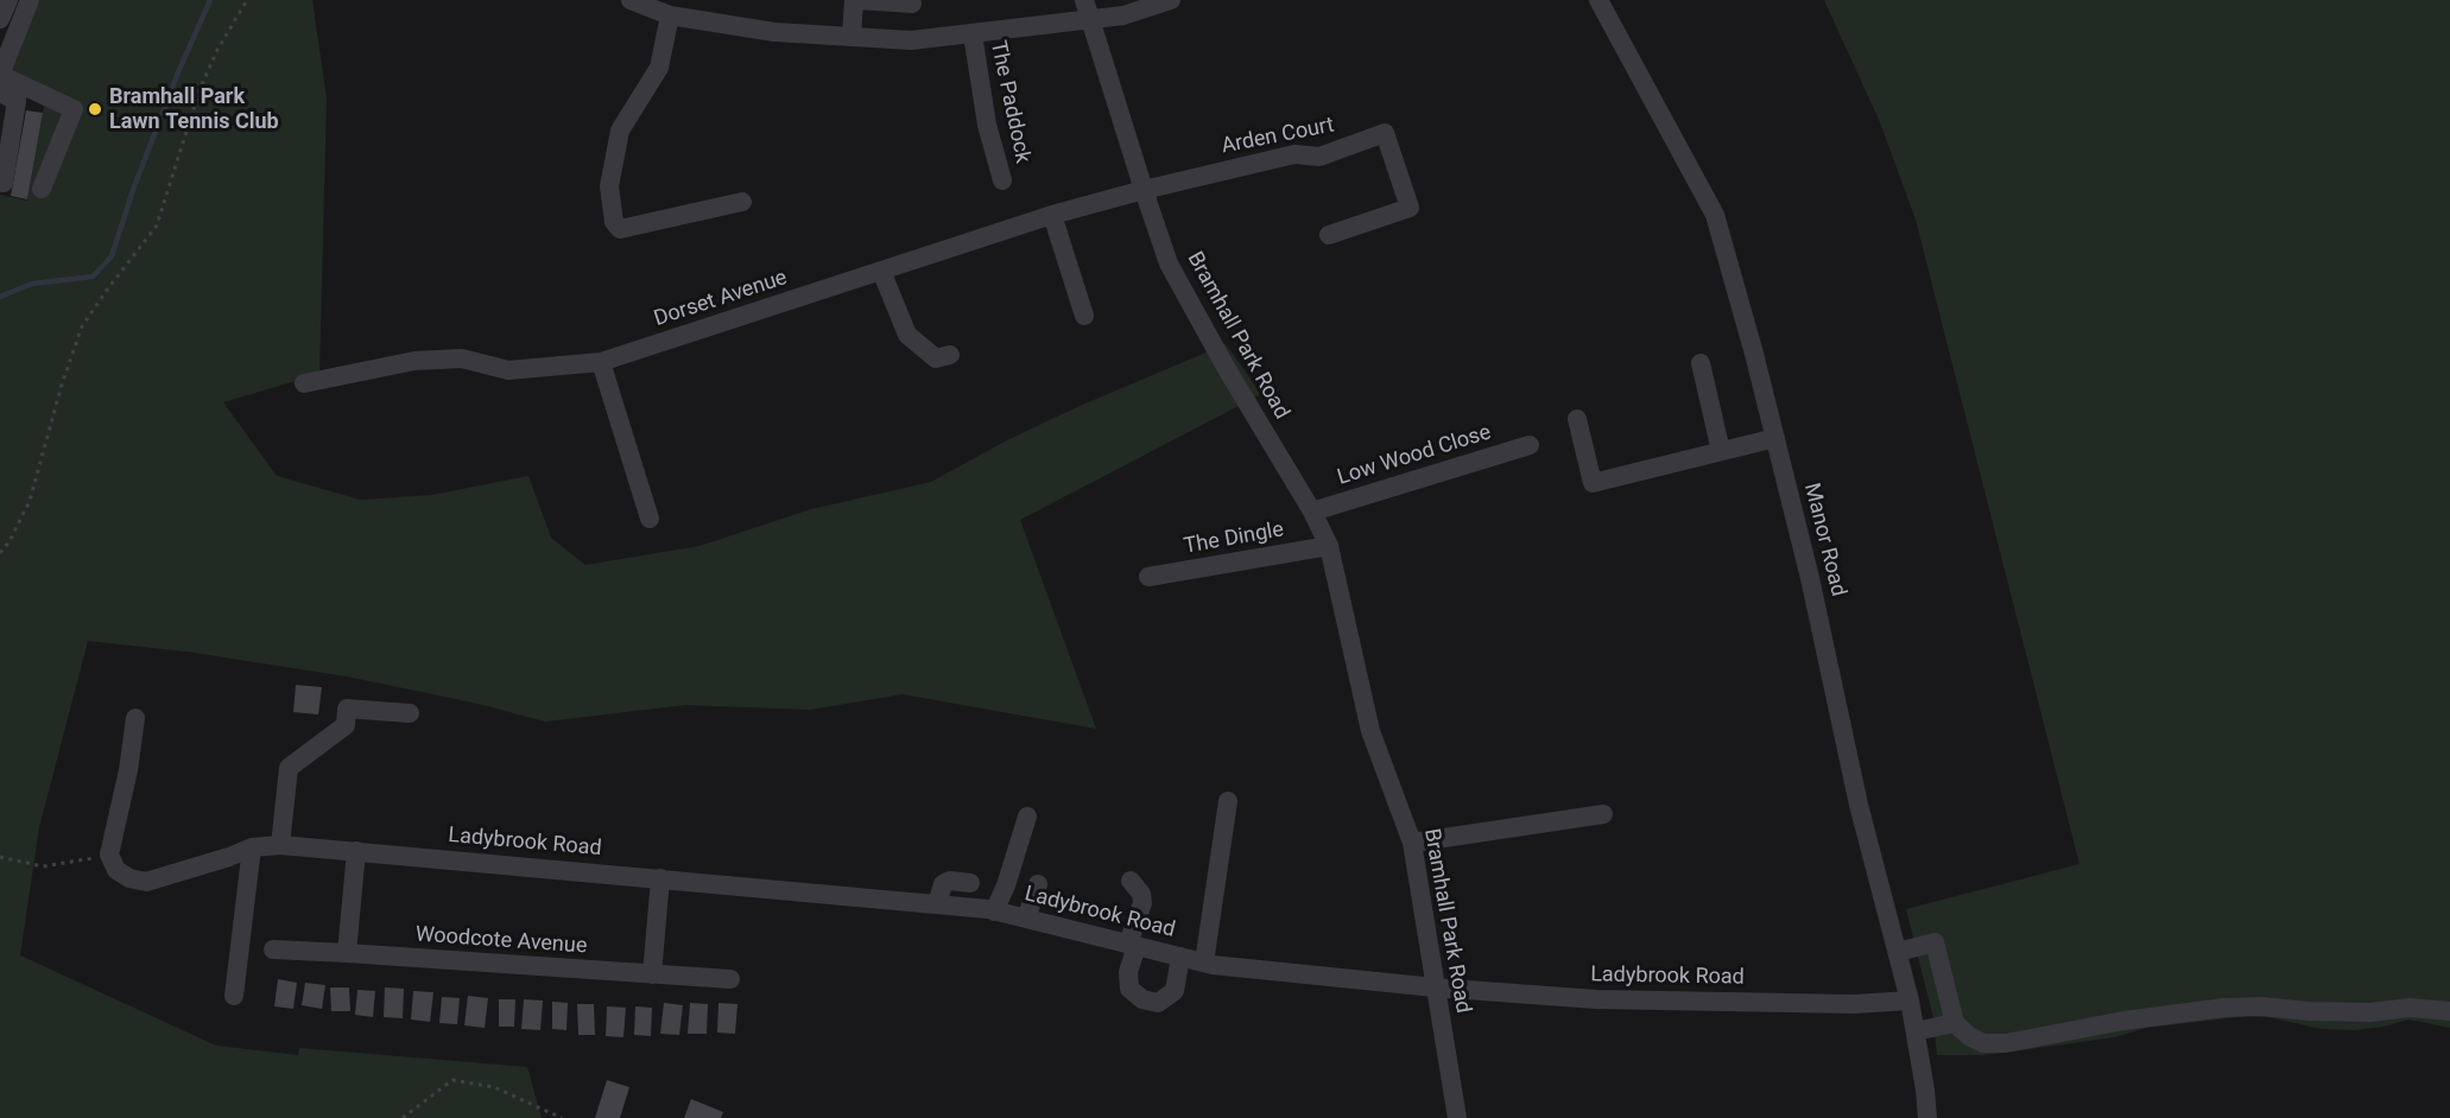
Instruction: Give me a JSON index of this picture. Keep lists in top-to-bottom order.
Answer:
{
  "streets": {
    "street": [
      "The Paddock",
      "Arden Court",
      "Dorset Avenue",
      "Bramhall Park Road",
      "Low Wood Close",
      "The Dingle",
      "Manor Road",
      "Ladybrook Road",
      "Woodcote Avenue"
    ]
  },
  "crossings": [
    ["Arden Court", "Dorset Avenue"],
    ["Arden Court", "Bramhall Park Road"],
    ["Dorset Avenue", "Bramhall Park Road"],
    ["Bramhall Park Road", "Low Wood Close"],
    ["Bramhall Park Road", "The Dingle"],
    ["Bramhall Park Road", "Ladybrook Road"],
    ["Manor Road", "Ladybrook Road"]
  ],
  "places": ["Bramhall Park Lawn Tennis Club"]
}
